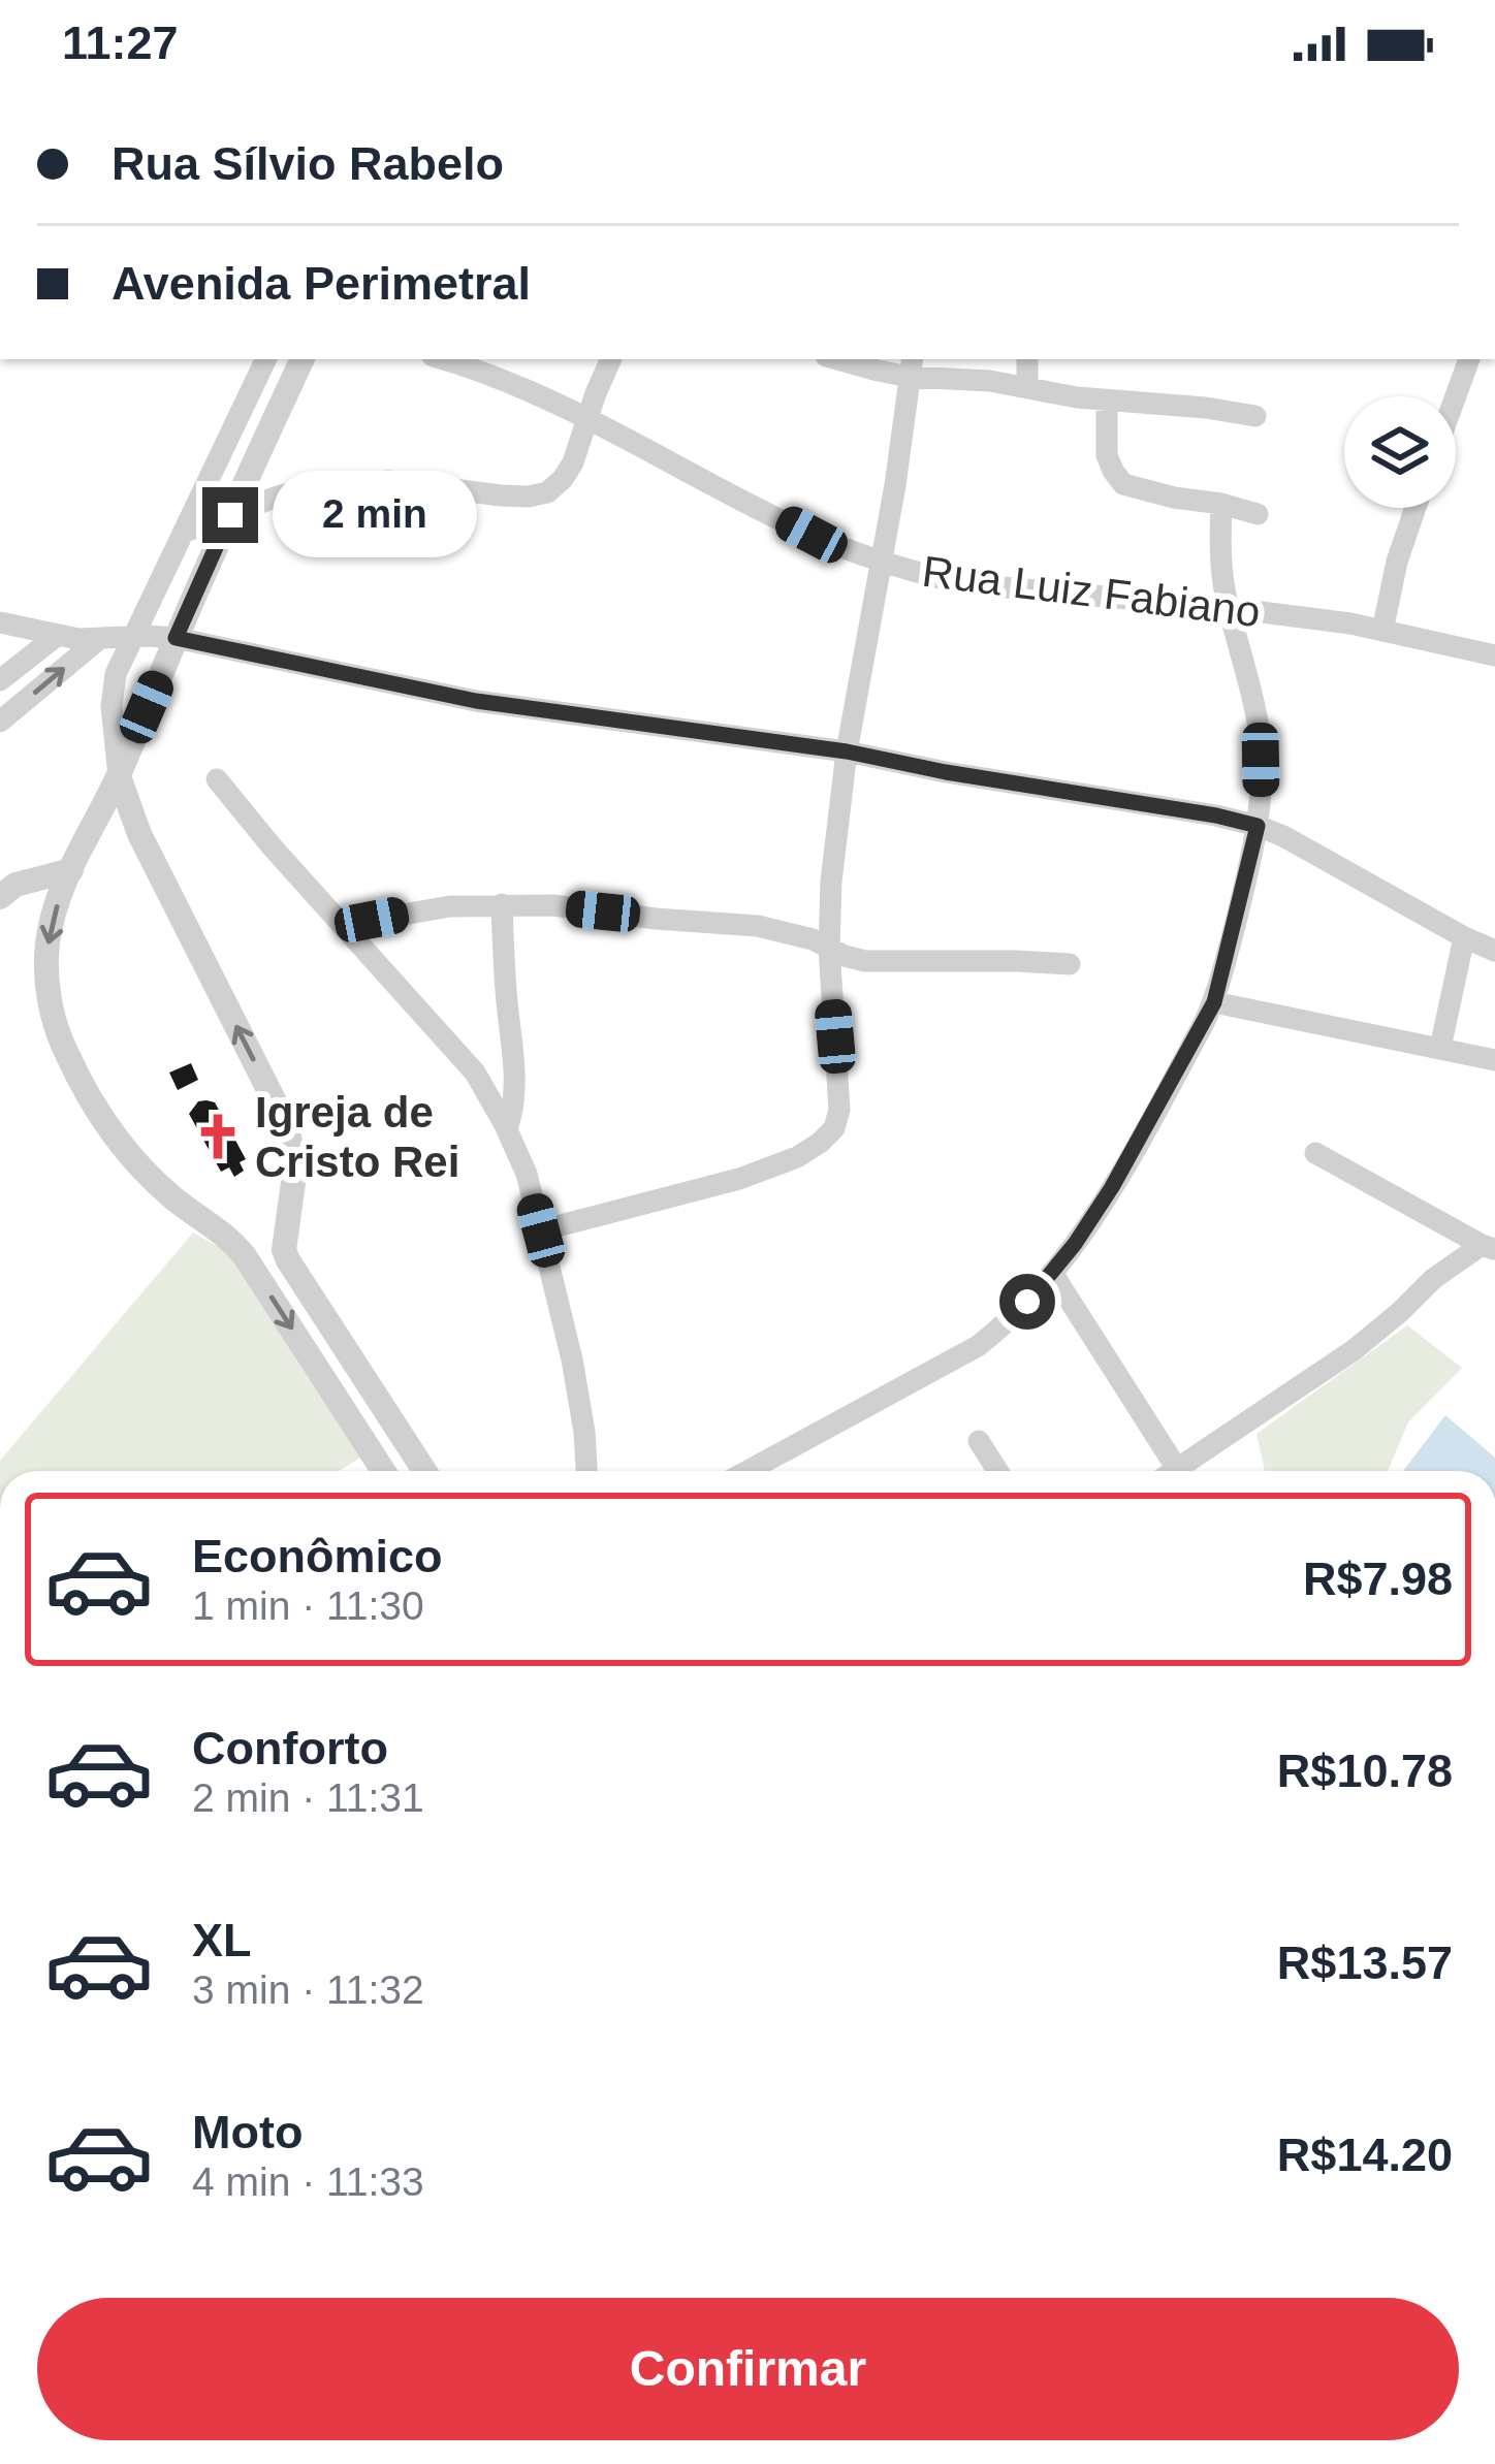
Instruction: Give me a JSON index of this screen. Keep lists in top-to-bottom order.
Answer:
{
  "streets": {
    "street": ["Rua Luiz Fabiano"]
  },
  "places": {
    "church": ["Igreja de Cristo Rei"]
  },
  "page": {
    "status": "11:27",
    "banner": ["Rua Sílvio Rabelo", "Avenida Perimetral"],
    "bubble": "2 min",
    "list": [
      {
        "name": "Econômico",
        "note": "1 min · 11:30",
        "value": "R$7.98"
      },
      {
        "name": "Conforto",
        "note": "2 min · 11:31",
        "value": "R$10.78"
      },
      {
        "name": "XL",
        "note": "3 min · 11:32",
        "value": "R$13.57"
      },
      {
        "name": "Moto",
        "note": "4 min · 11:33",
        "value": "R$14.20"
      }
    ],
    "buttons": "Confirmar"
  }
}
